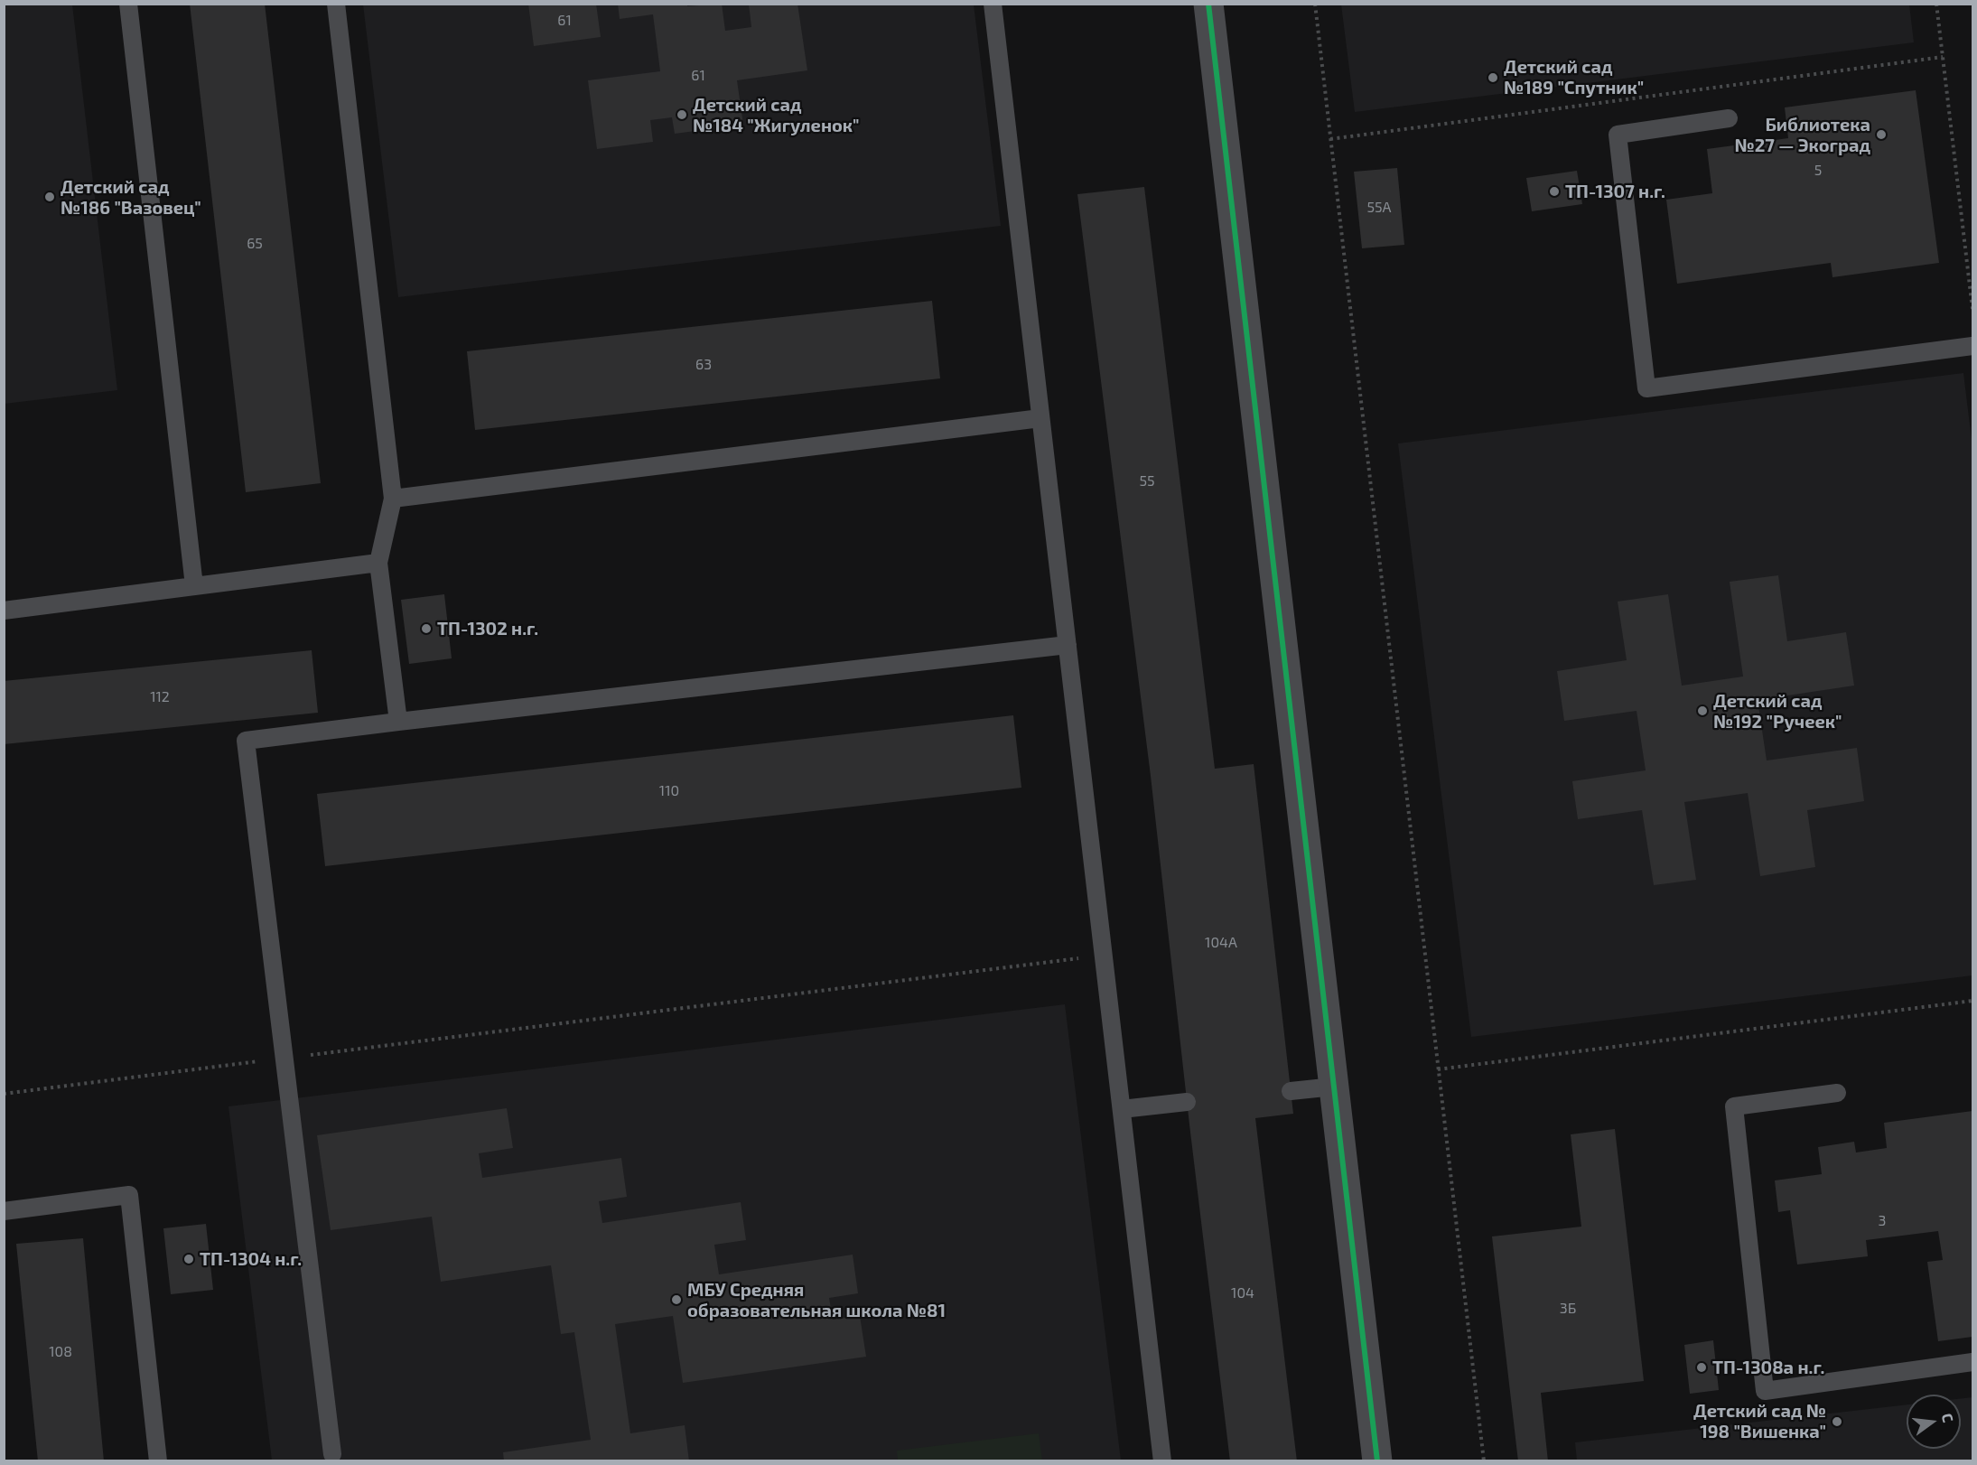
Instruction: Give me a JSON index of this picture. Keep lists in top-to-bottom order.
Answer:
{
  "places": [
    "Детский сад №189 \"Спутник\"",
    "Детский сад №184 \"Жигуленок\"",
    "Библиотека №27 — Экоград",
    "ТП-1307 н.г.",
    "Детский сад №186 \"Вазовец\"",
    "ТП-1302 н.г.",
    "Детский сад №192 \"Ручеек\"",
    "ТП-1304 н.г.",
    "МБУ Средняя образовательная школа №81",
    "ТП-1308а н.г.",
    "Детский сад № 198 \"Вишенка\""
  ],
  "house_numbers": [
    "61",
    "61",
    "5",
    "55А",
    "65",
    "63",
    "55",
    "112",
    "110",
    "104А",
    "3",
    "104",
    "3Б",
    "108"
  ],
  "north": "right"
}
